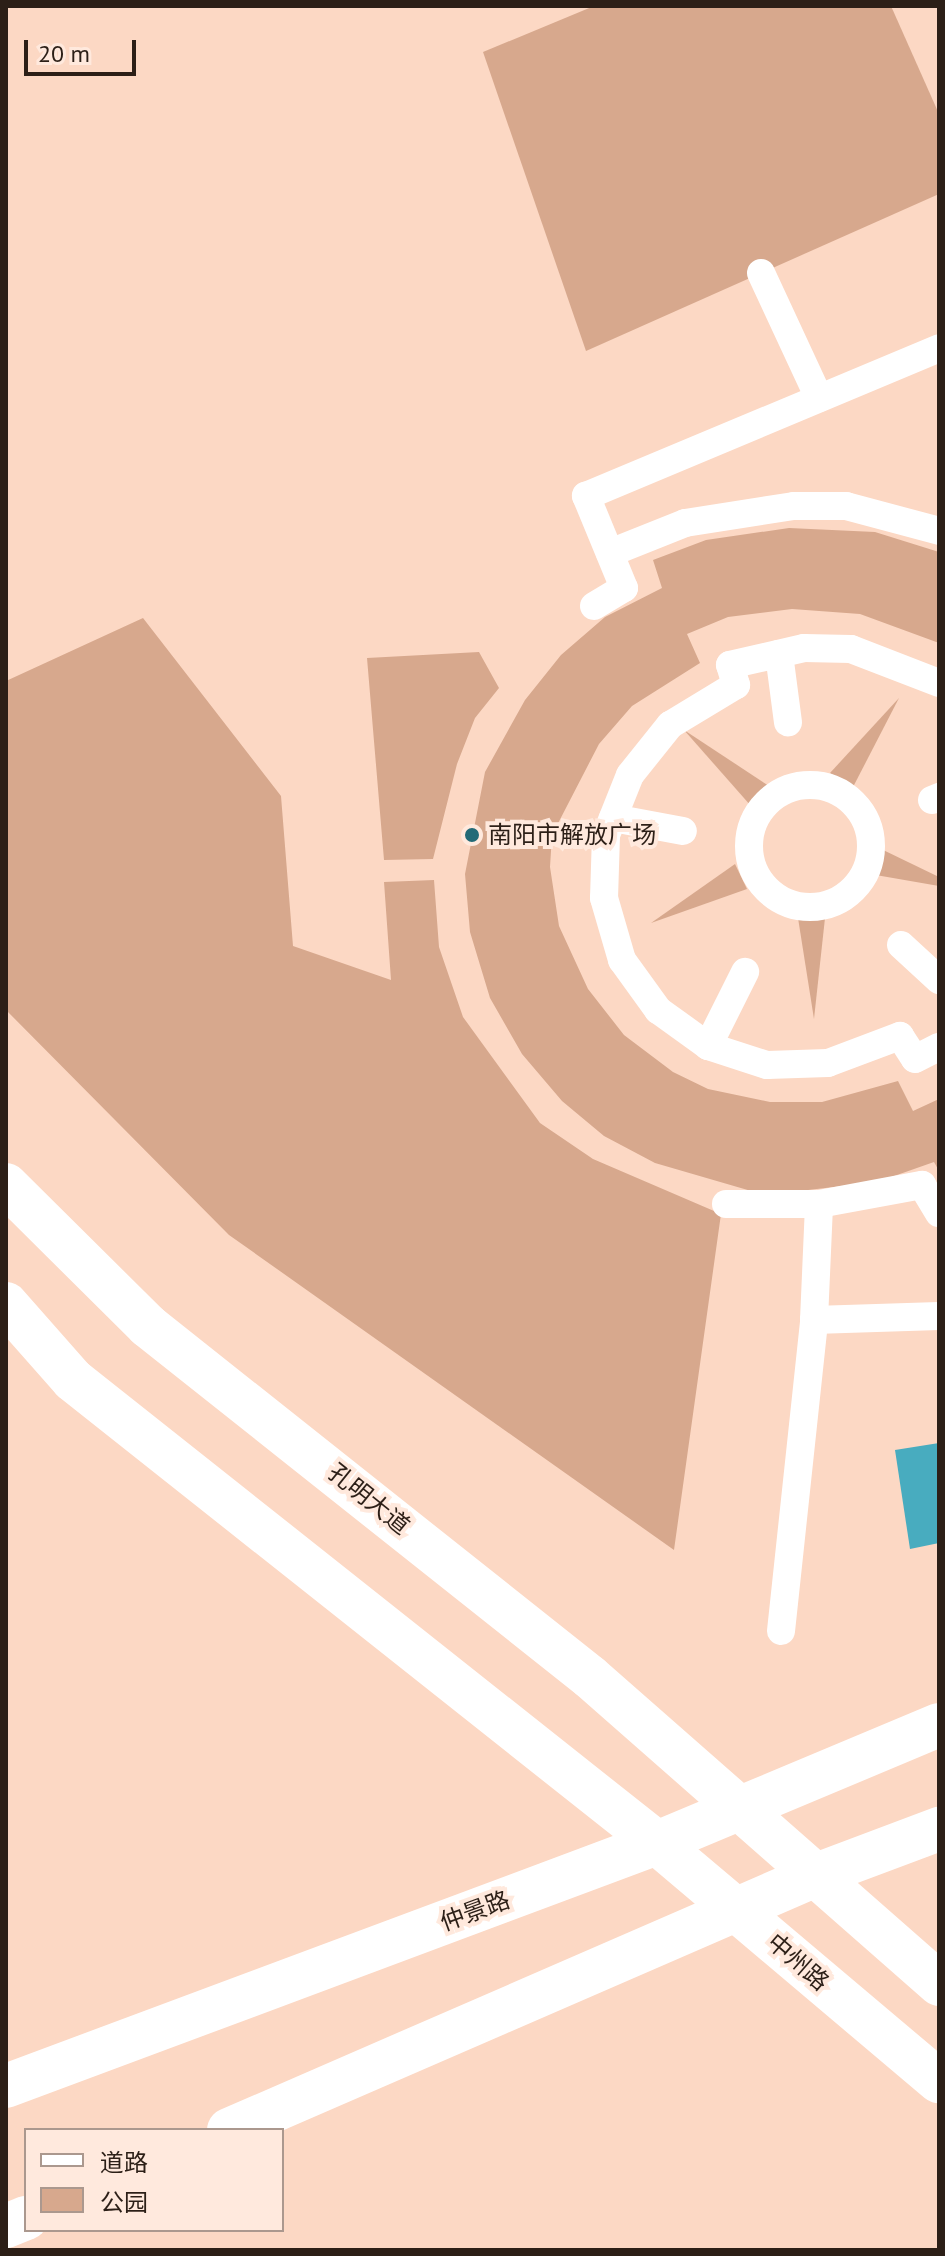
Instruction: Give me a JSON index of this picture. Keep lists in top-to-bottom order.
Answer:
{
  "streets": {
    "main road": ["孔明大道", "仲景路", "中州路"]
  },
  "crossings": [
    ["孔明大道", "仲景路"],
    ["仲景路", "中州路"]
  ],
  "places": ["南阳市解放广场"],
  "legend": ["道路", "公园"],
  "scale_bar": "20 m"
}
